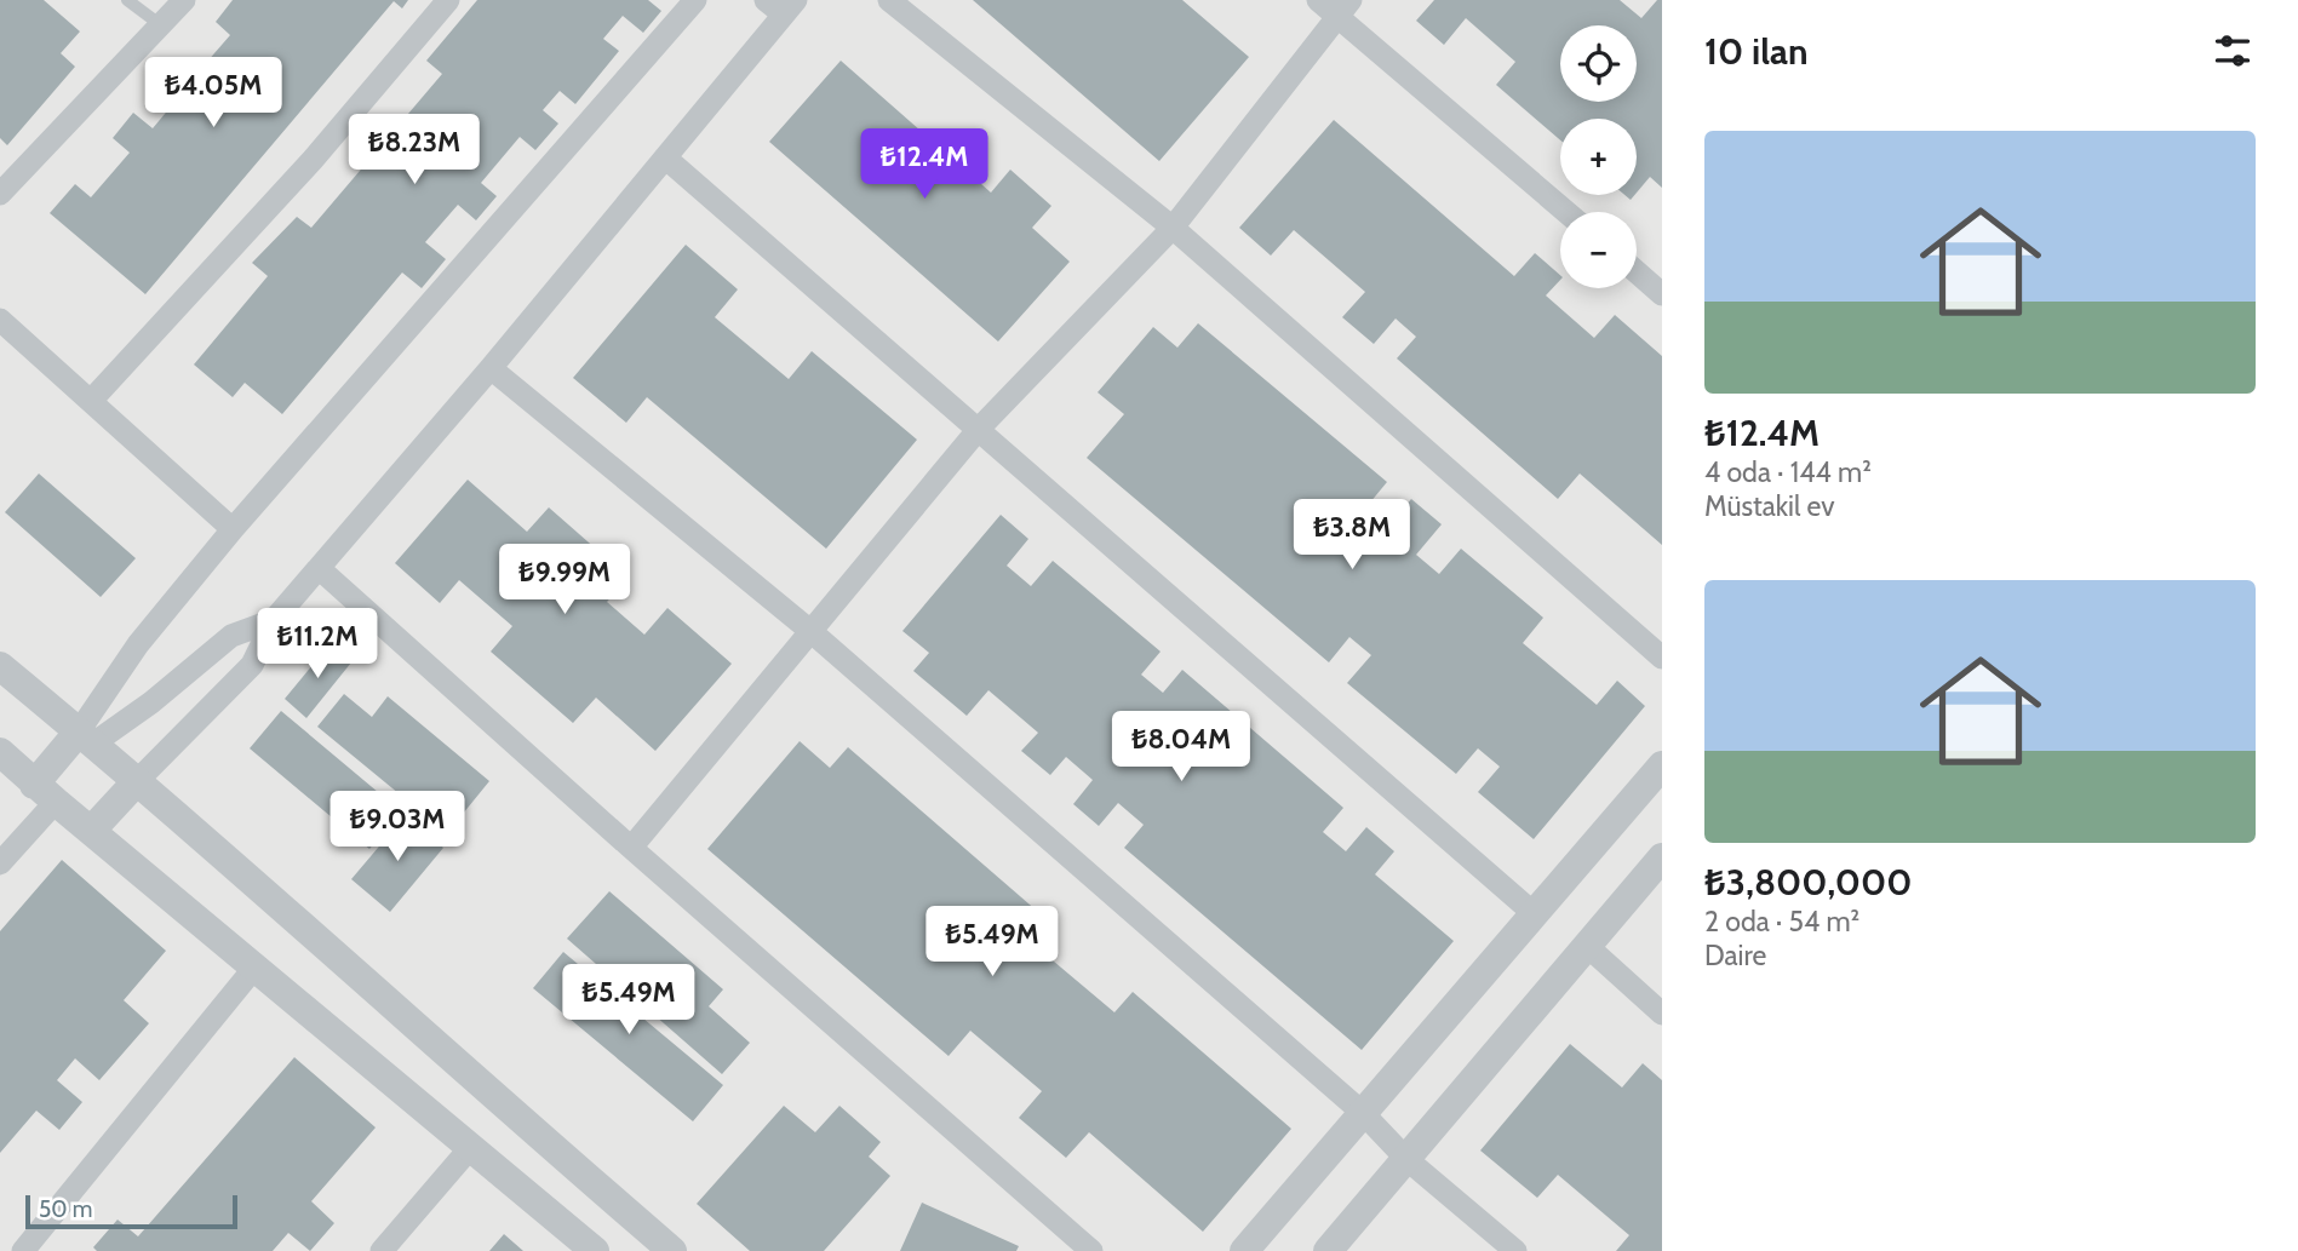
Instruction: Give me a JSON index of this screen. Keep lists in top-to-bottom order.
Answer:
{
  "scale_bar": "50 m",
  "page": {
    "heading": "10 ilan",
    "map_buttons": ["+", "−"],
    "price": [
      "₺4.05M",
      "₺8.23M",
      "₺12.4M",
      "₺3.8M",
      "₺9.99M",
      "₺11.2M",
      "₺8.04M",
      "₺9.03M",
      "₺5.49M",
      "₺5.49M"
    ],
    "list": [
      {
        "name": "₺12.4M",
        "note": "4 oda · 144 m² · Müstakil ev"
      },
      {
        "name": "₺3,800,000",
        "note": "2 oda · 54 m² · Daire"
      }
    ],
    "scale": "50 m"
  }
}
